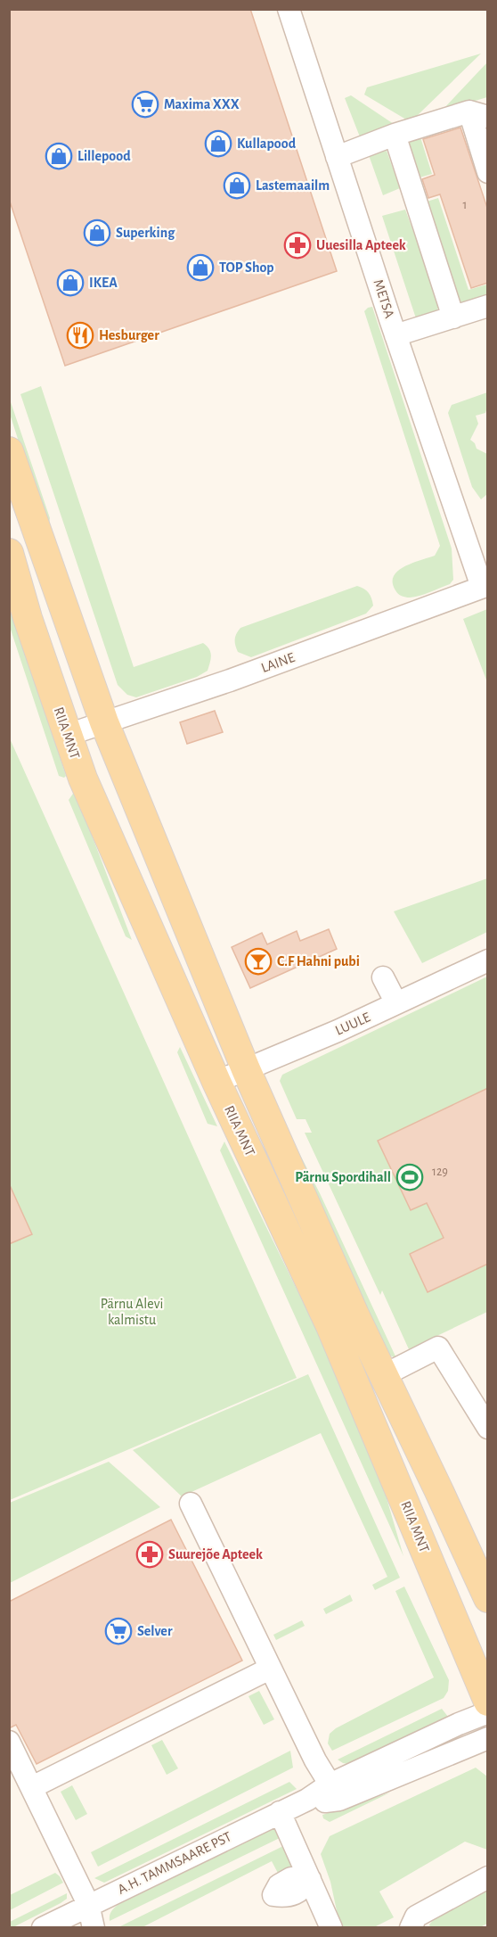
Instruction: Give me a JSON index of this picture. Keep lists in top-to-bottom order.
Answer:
{
  "streets": {
    "main road": ["RIIA MNT"],
    "street": [
      "METSA",
      "LAINE",
      "LUULE",
      "A.H. TAMMSAARE PST"
    ]
  },
  "crossings": [
    ["METSA", "LAINE"],
    ["LAINE", "RIIA MNT"],
    ["RIIA MNT", "LUULE"]
  ],
  "parks": ["Pärnu Alevi kalmistu"],
  "places": {
    "supermarket": ["Maxima XXX", "Selver"],
    "shop": [
      "Kullapood",
      "Lillepood",
      "Lastemaailm",
      "Superking",
      "TOP Shop",
      "IKEA"
    ],
    "pharmacy": ["Uuesilla Apteek", "Suurejõe Apteek"],
    "restaurant": ["Hesburger"],
    "bar": ["C.F Hahni pubi"],
    "sports": ["Pärnu Spordihall"]
  },
  "house_numbers": ["1", "129"]
}
